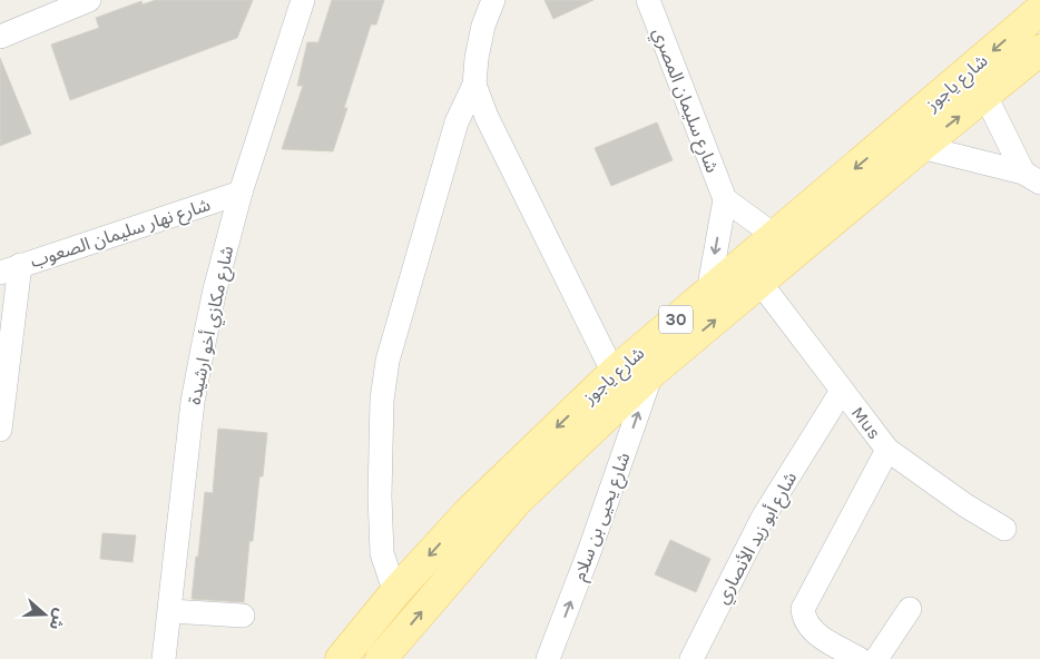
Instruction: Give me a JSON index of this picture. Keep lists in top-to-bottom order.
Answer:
{
  "streets": {
    "main road": ["شارع ياجوز", "30"],
    "street": [
      "شارع سليمان المصري",
      "شارع نهار سليمان الصعوب",
      "شارع مكازي أخو ارشيدة",
      "Mus",
      "شارع يحيى بن سلام",
      "شارع أبو زيد الأنصاري"
    ]
  },
  "crossings": [
    ["شارع ياجوز", "Mus"],
    ["شارع ياجوز", "شارع يحيى بن سلام"],
    ["شارع نهار سليمان الصعوب", "شارع مكازي أخو ارشيدة"],
    ["Mus", "شارع أبو زيد الأنصاري"]
  ],
  "one_way": ["شارع يحيى بن سلام"],
  "north": "right"
}
